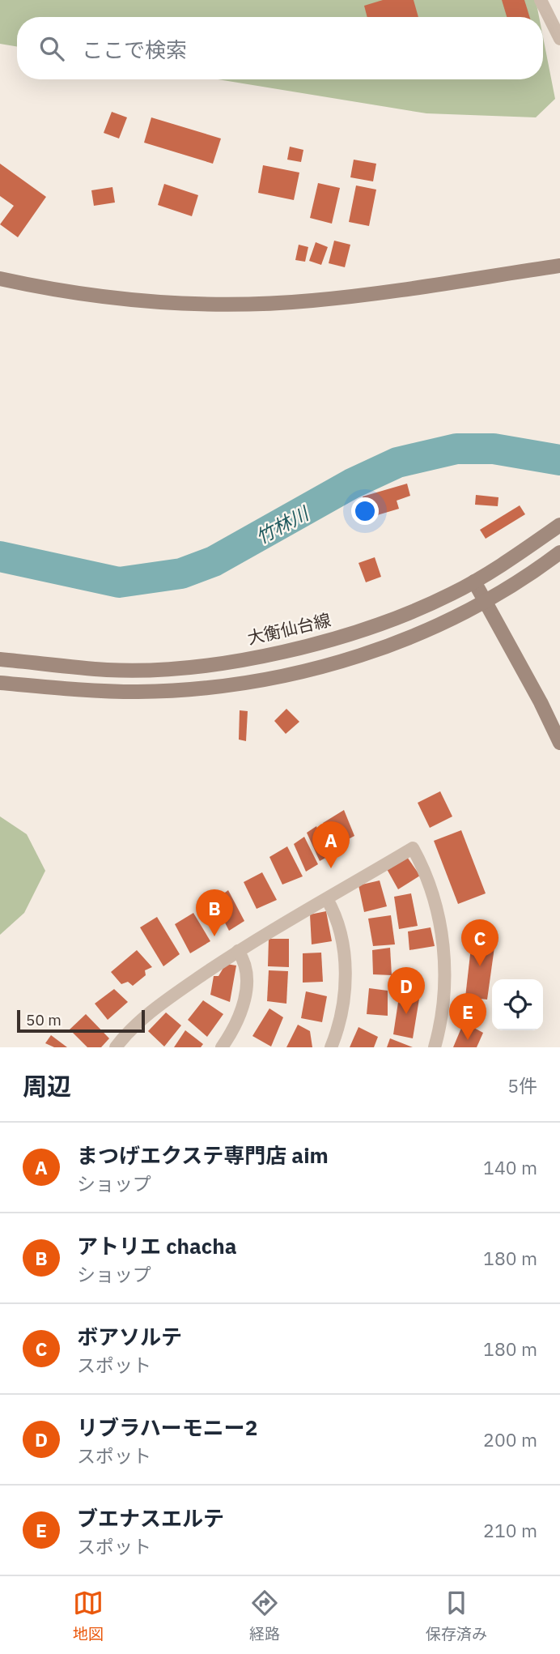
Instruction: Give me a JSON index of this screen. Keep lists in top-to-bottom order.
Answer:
{
  "streets": {
    "main road": ["大衡仙台線"]
  },
  "water": ["竹林川"],
  "scale_bar": "50 m",
  "page": {
    "search": "ここで検索",
    "pins": [
      "A",
      "B",
      "C",
      "D",
      "E"
    ],
    "scale": "50 m",
    "heading": ["周辺", "5件"],
    "list": [
      {
        "mark": "A",
        "name": "まつげエクステ専門店 aim",
        "note": "ショップ",
        "value": "140 m"
      },
      {
        "mark": "B",
        "name": "アトリエ chacha",
        "note": "ショップ",
        "value": "180 m"
      },
      {
        "mark": "C",
        "name": "ボアソルテ",
        "note": "スポット",
        "value": "180 m"
      },
      {
        "mark": "D",
        "name": "リブラハーモニー2",
        "note": "スポット",
        "value": "200 m"
      },
      {
        "mark": "E",
        "name": "ブエナスエルテ",
        "note": "スポット",
        "value": "210 m"
      }
    ],
    "nav": ["地図", "経路", "保存済み"]
  }
}
